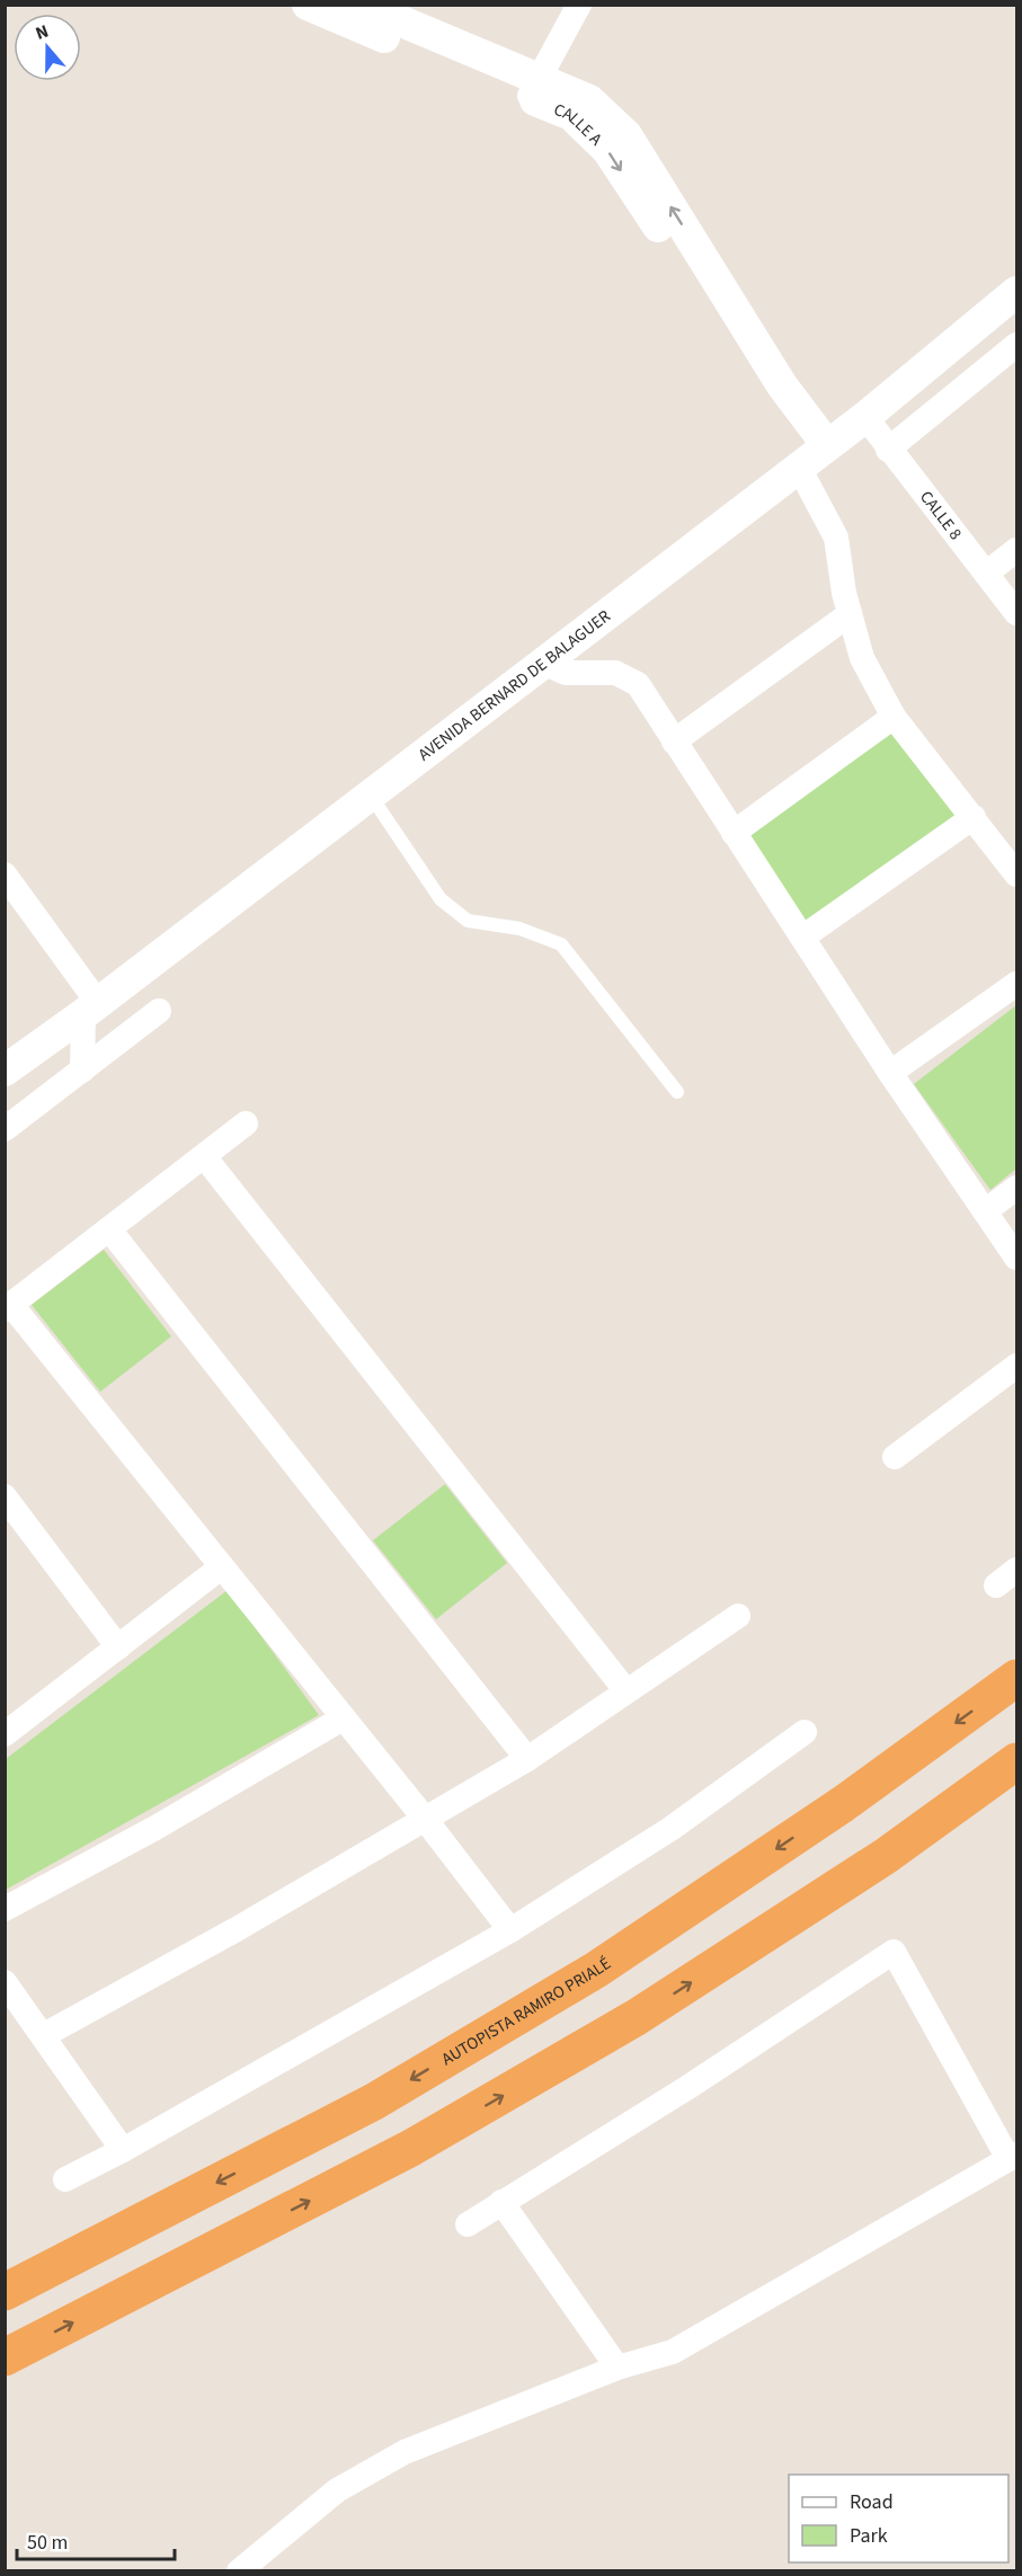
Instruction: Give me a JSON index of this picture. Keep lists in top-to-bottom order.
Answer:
{
  "streets": {
    "highway": ["AUTOPISTA RAMIRO PRIALÉ"],
    "street": ["CALLE A", "CALLE 8", "AVENIDA BERNARD DE BALAGUER"]
  },
  "crossings": [
    ["CALLE A", "AVENIDA BERNARD DE BALAGUER"],
    ["CALLE 8", "AVENIDA BERNARD DE BALAGUER"]
  ],
  "legend": ["Road", "Park"],
  "scale_bar": "50 m",
  "north": "top"
}
